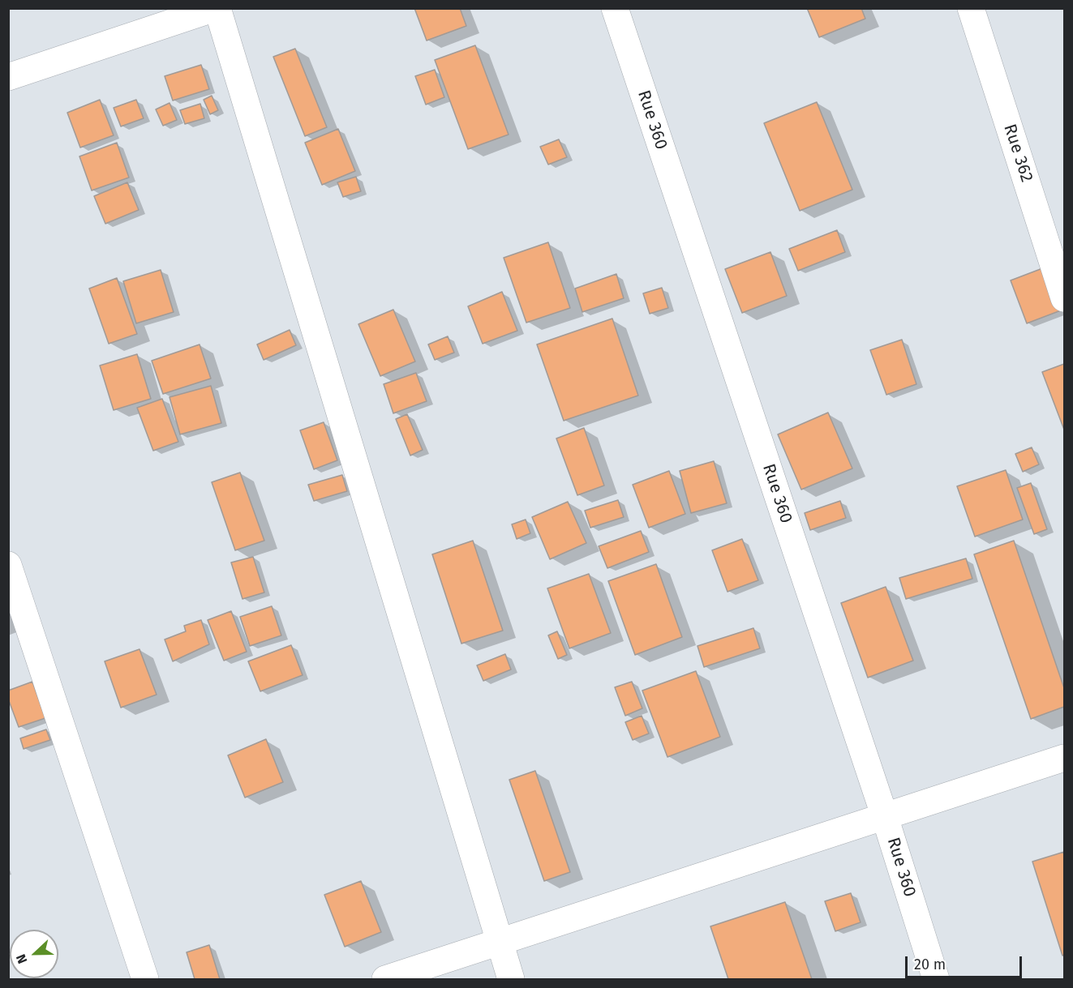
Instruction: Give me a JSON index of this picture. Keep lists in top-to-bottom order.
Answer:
{
  "streets": {
    "street": ["Rue 360", "Rue 362"]
  },
  "scale_bar": "20 m",
  "north": "left"
}
